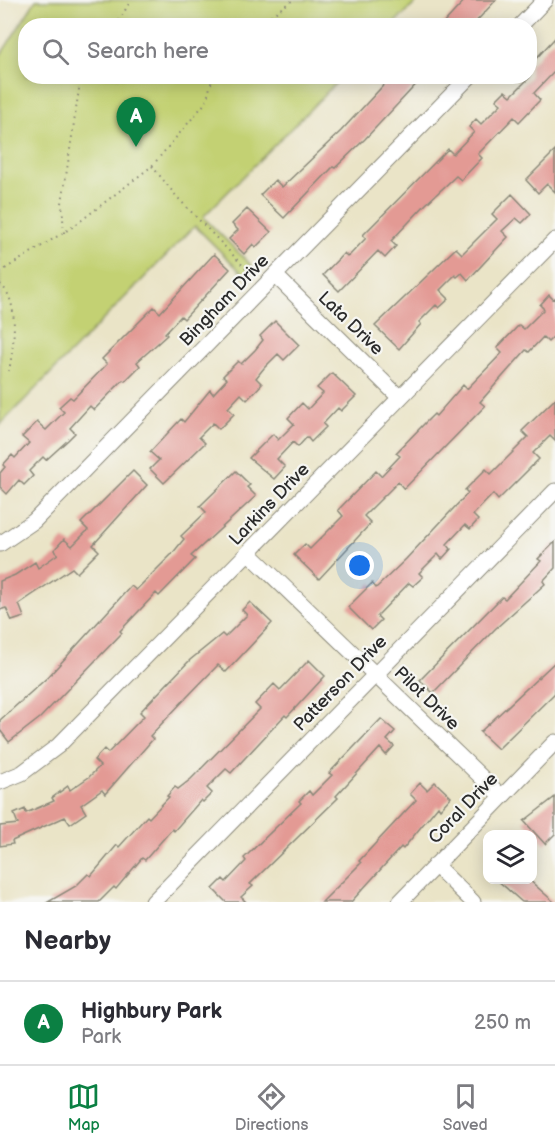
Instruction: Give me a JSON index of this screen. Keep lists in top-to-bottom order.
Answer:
{
  "streets": {
    "street": [
      "Bingham Drive",
      "Lata Drive",
      "Larkins Drive",
      "Patterson Drive",
      "Pilot Drive",
      "Coral Drive"
    ]
  },
  "crossings": [
    ["Bingham Drive", "Lata Drive"],
    ["Lata Drive", "Larkins Drive"],
    ["Larkins Drive", "Pilot Drive"],
    ["Patterson Drive", "Pilot Drive"],
    ["Pilot Drive", "Coral Drive"]
  ],
  "page": {
    "search": "Search here",
    "pins": "A",
    "heading": "Nearby",
    "list": [
      {
        "mark": "A",
        "name": "Highbury Park",
        "note": "Park",
        "value": "250 m"
      }
    ],
    "nav": ["Map", "Directions", "Saved"]
  }
}
